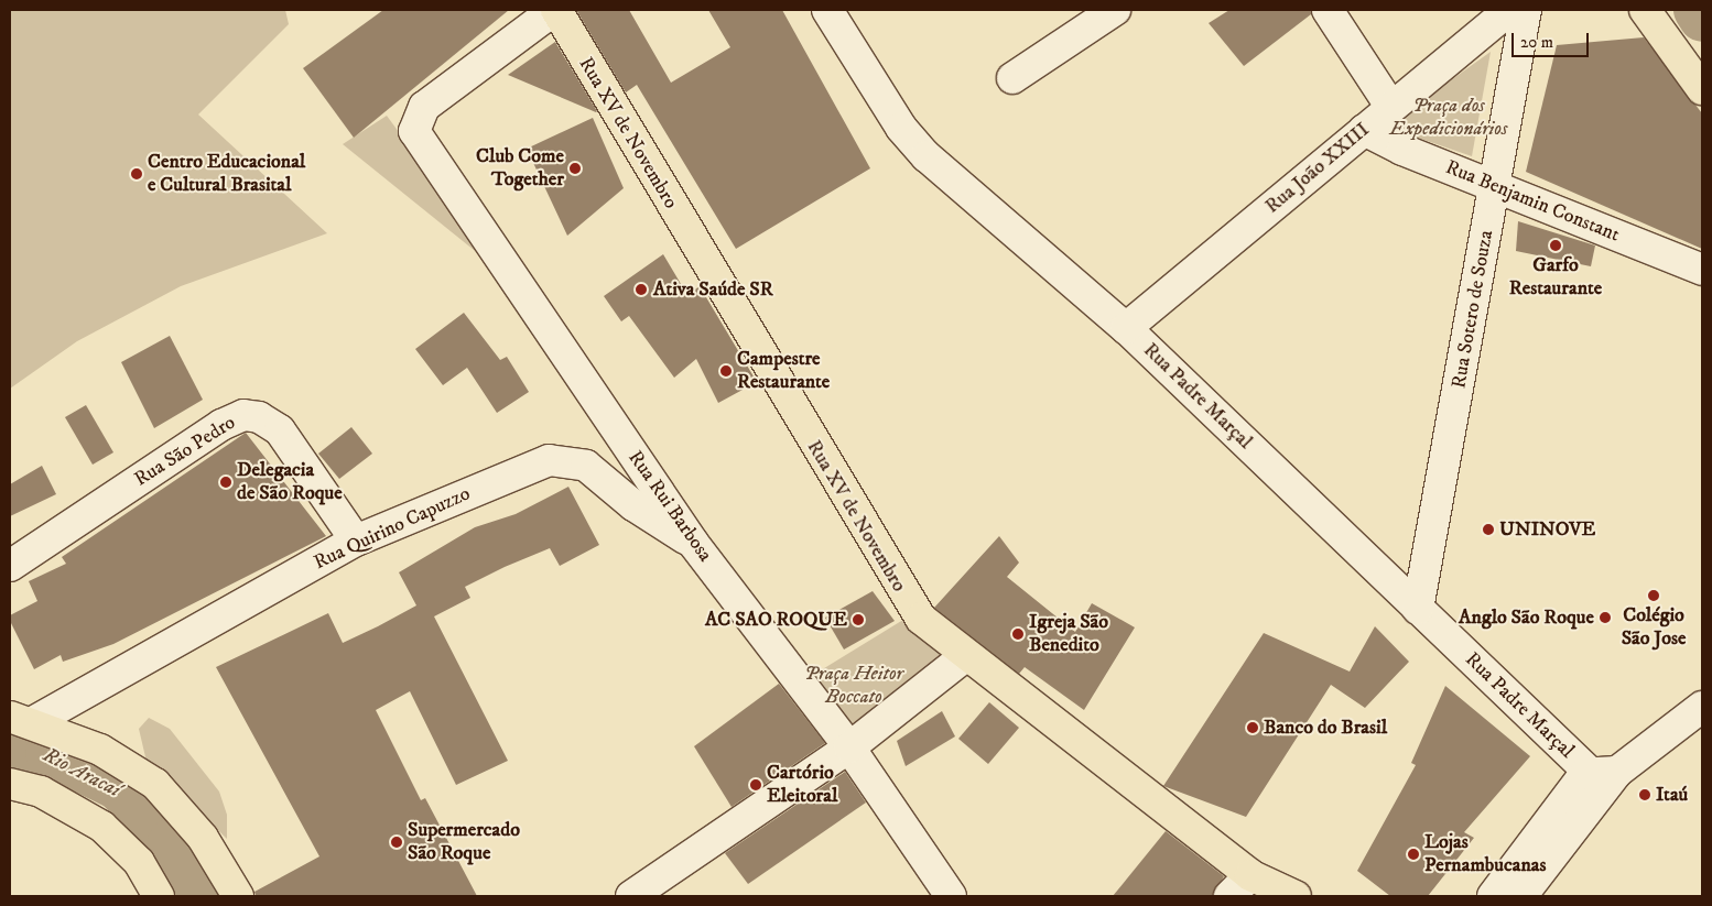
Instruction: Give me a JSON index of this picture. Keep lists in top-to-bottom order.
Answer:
{
  "streets": {
    "main road": ["Rua XV de Novembro"],
    "street": [
      "Rua João XXIII",
      "Rua Benjamin Constant",
      "Rua Sotero de Souza",
      "Rua Padre Marçal",
      "Rua São Pedro",
      "Rua Rui Barbosa",
      "Rua Quirino Capuzzo"
    ]
  },
  "crossings": [
    ["Rua XV de Novembro", "Rua Rui Barbosa"],
    ["Rua João XXIII", "Rua Benjamin Constant"],
    ["Rua João XXIII", "Rua Padre Marçal"],
    ["Rua Benjamin Constant", "Rua Sotero de Souza"],
    ["Rua Sotero de Souza", "Rua Padre Marçal"],
    ["Rua São Pedro", "Rua Quirino Capuzzo"],
    ["Rua Rui Barbosa", "Rua Quirino Capuzzo"]
  ],
  "water": ["Rio Aracaí"],
  "parks": ["Praça dos Expedicionários", "Praça Heitor Boccato"],
  "places": [
    "Club Come Together",
    "Centro Educacional e Cultural Brasital",
    "Garfo Restaurante",
    "Ativa Saúde SR",
    "Campestre Restaurante",
    "Delegacia de São Roque",
    "UNINOVE",
    "Colégio São Jose",
    "Anglo São Roque",
    "AC SAO ROQUE",
    "Igreja São Benedito",
    "Banco do Brasil",
    "Cartório Eleitoral",
    "Itaú",
    "Supermercado São Roque",
    "Lojas Pernambucanas"
  ],
  "scale_bar": "20 m"
}
